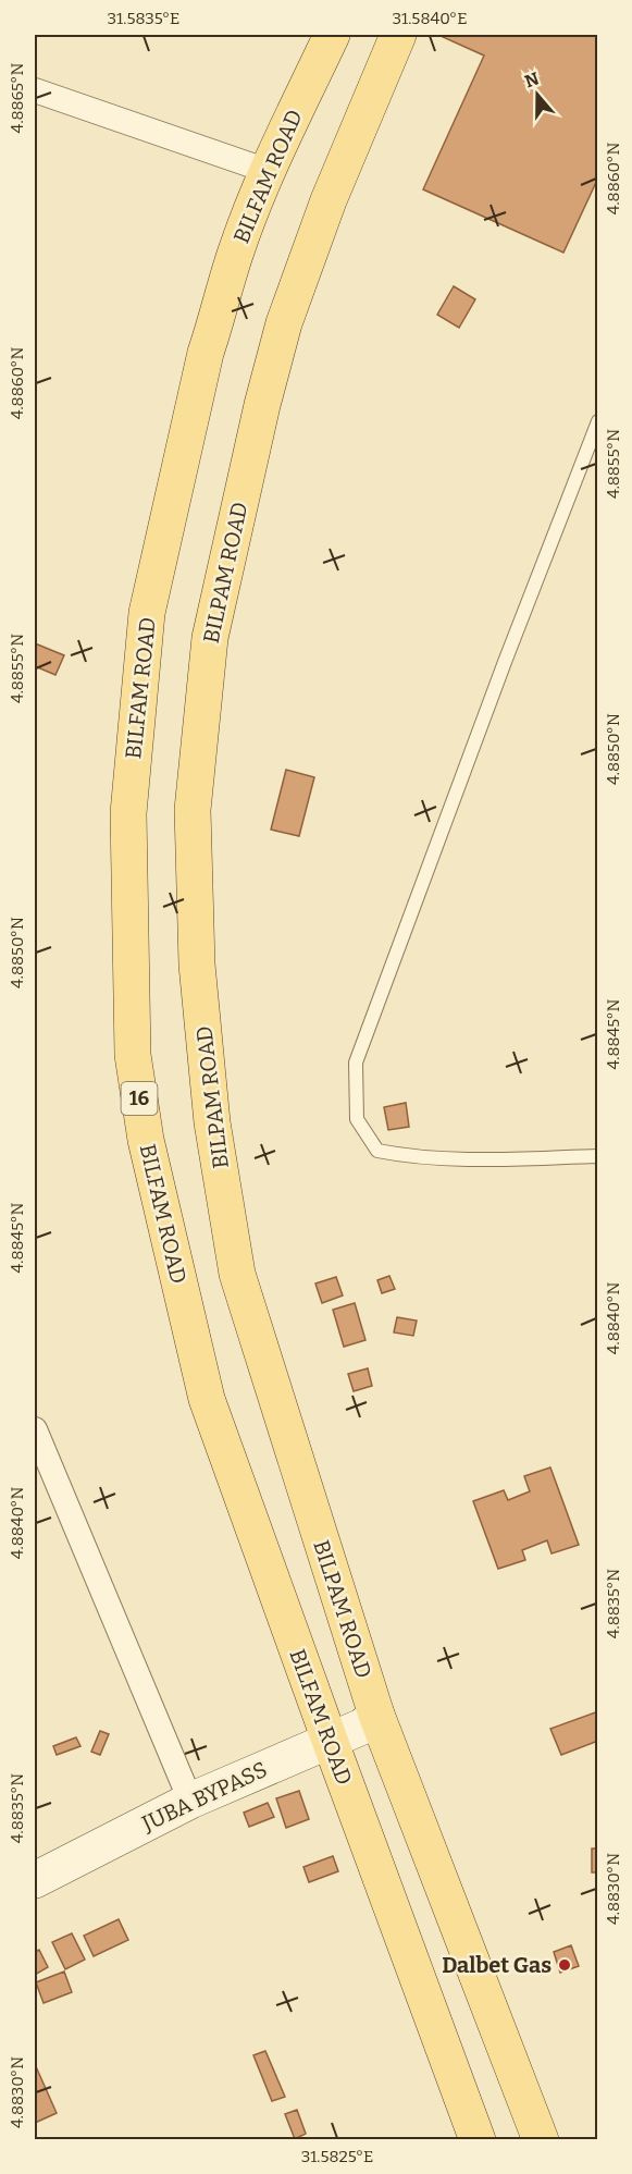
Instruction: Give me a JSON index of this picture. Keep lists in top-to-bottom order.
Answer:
{
  "streets": {
    "main road": [
      "BILFAM ROAD",
      "BILPAM ROAD",
      "16",
      "JUBA BYPASS"
    ]
  },
  "crossings": [
    ["BILPAM ROAD", "JUBA BYPASS"]
  ],
  "places": ["Dalbet Gas"],
  "north": "top",
  "coordinates": [
    "31.5835°E",
    "31.5840°E",
    "4.8865°N",
    "4.8860°N",
    "4.8855°N",
    "4.8850°N",
    "4.8845°N",
    "4.8840°N",
    "4.8835°N",
    "4.8830°N",
    "31.5825°E"
  ]
}
